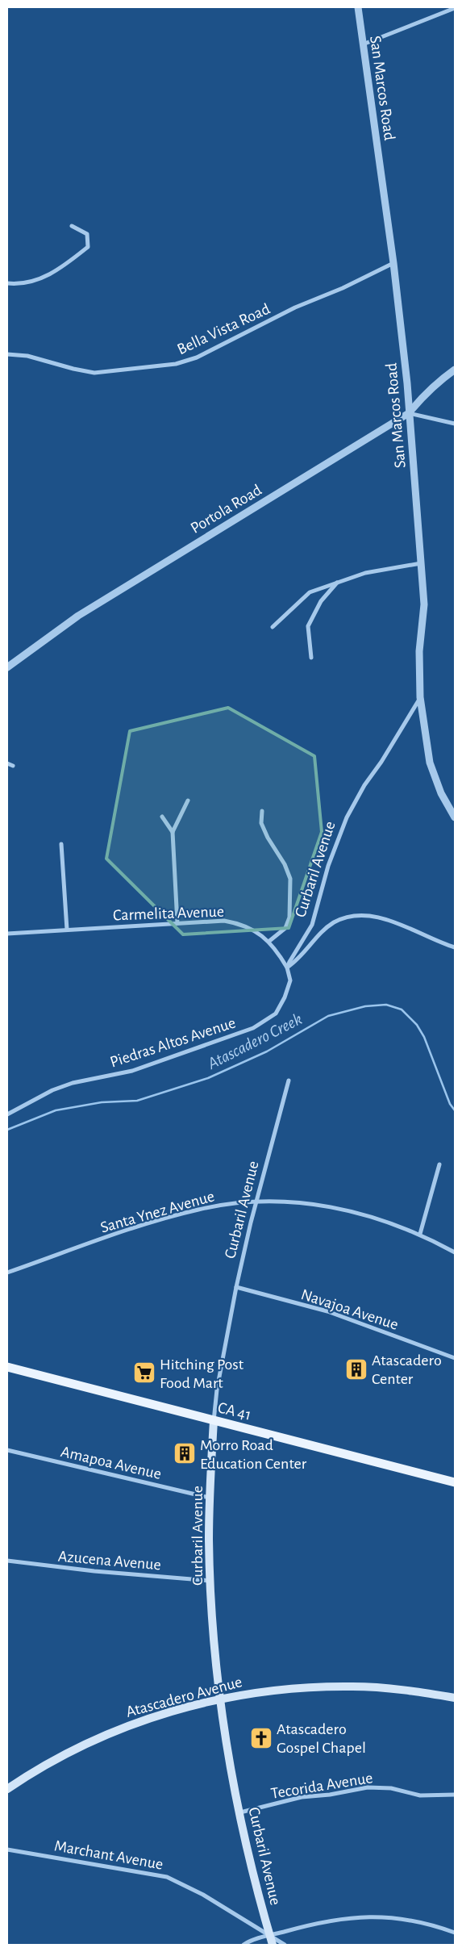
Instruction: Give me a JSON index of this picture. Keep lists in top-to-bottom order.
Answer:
{
  "streets": {
    "main road": ["Curbaril Avenue", "CA 41", "Atascadero Avenue"],
    "street": [
      "San Marcos Road",
      "Bella Vista Road",
      "Portola Road",
      "Carmelita Avenue",
      "Piedras Altos Avenue",
      "Santa Ynez Avenue",
      "Navajoa Avenue",
      "Amapoa Avenue",
      "Azucena Avenue",
      "Tecorida Avenue",
      "Marchant Avenue"
    ]
  },
  "crossings": [
    ["San Marcos Road", "Bella Vista Road"],
    ["San Marcos Road", "Portola Road"],
    ["San Marcos Road", "Curbaril Avenue"],
    ["Curbaril Avenue", "Carmelita Avenue"],
    ["Curbaril Avenue", "Piedras Altos Avenue"],
    ["Curbaril Avenue", "Santa Ynez Avenue"],
    ["Curbaril Avenue", "Navajoa Avenue"],
    ["Curbaril Avenue", "CA 41"],
    ["Curbaril Avenue", "Amapoa Avenue"],
    ["Curbaril Avenue", "Azucena Avenue"],
    ["Curbaril Avenue", "Atascadero Avenue"],
    ["Curbaril Avenue", "Tecorida Avenue"],
    ["Curbaril Avenue", "Marchant Avenue"],
    ["Carmelita Avenue", "Piedras Altos Avenue"]
  ],
  "water": ["Atascadero Creek"],
  "places": {
    "building": ["Atascadero Center", "Morro Road Education Center"],
    "supermarket": ["Hitching Post Food Mart"],
    "church": ["Atascadero Gospel Chapel"]
  }
}
